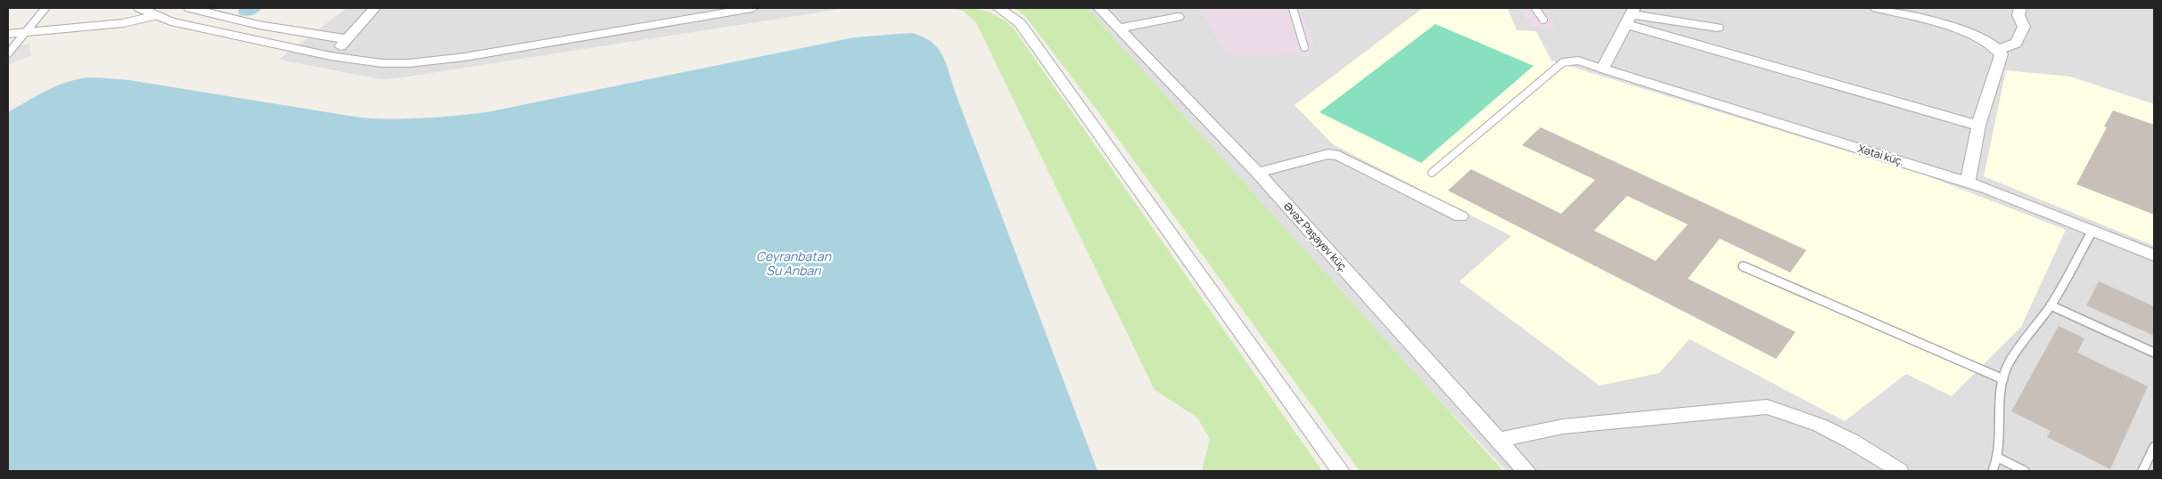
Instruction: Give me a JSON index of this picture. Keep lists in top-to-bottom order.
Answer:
{
  "streets": {
    "street": ["Xətai küç.", "Əvəz Paşayev küç."]
  },
  "water": ["Ceyranbatan Su Anbarı"]
}
